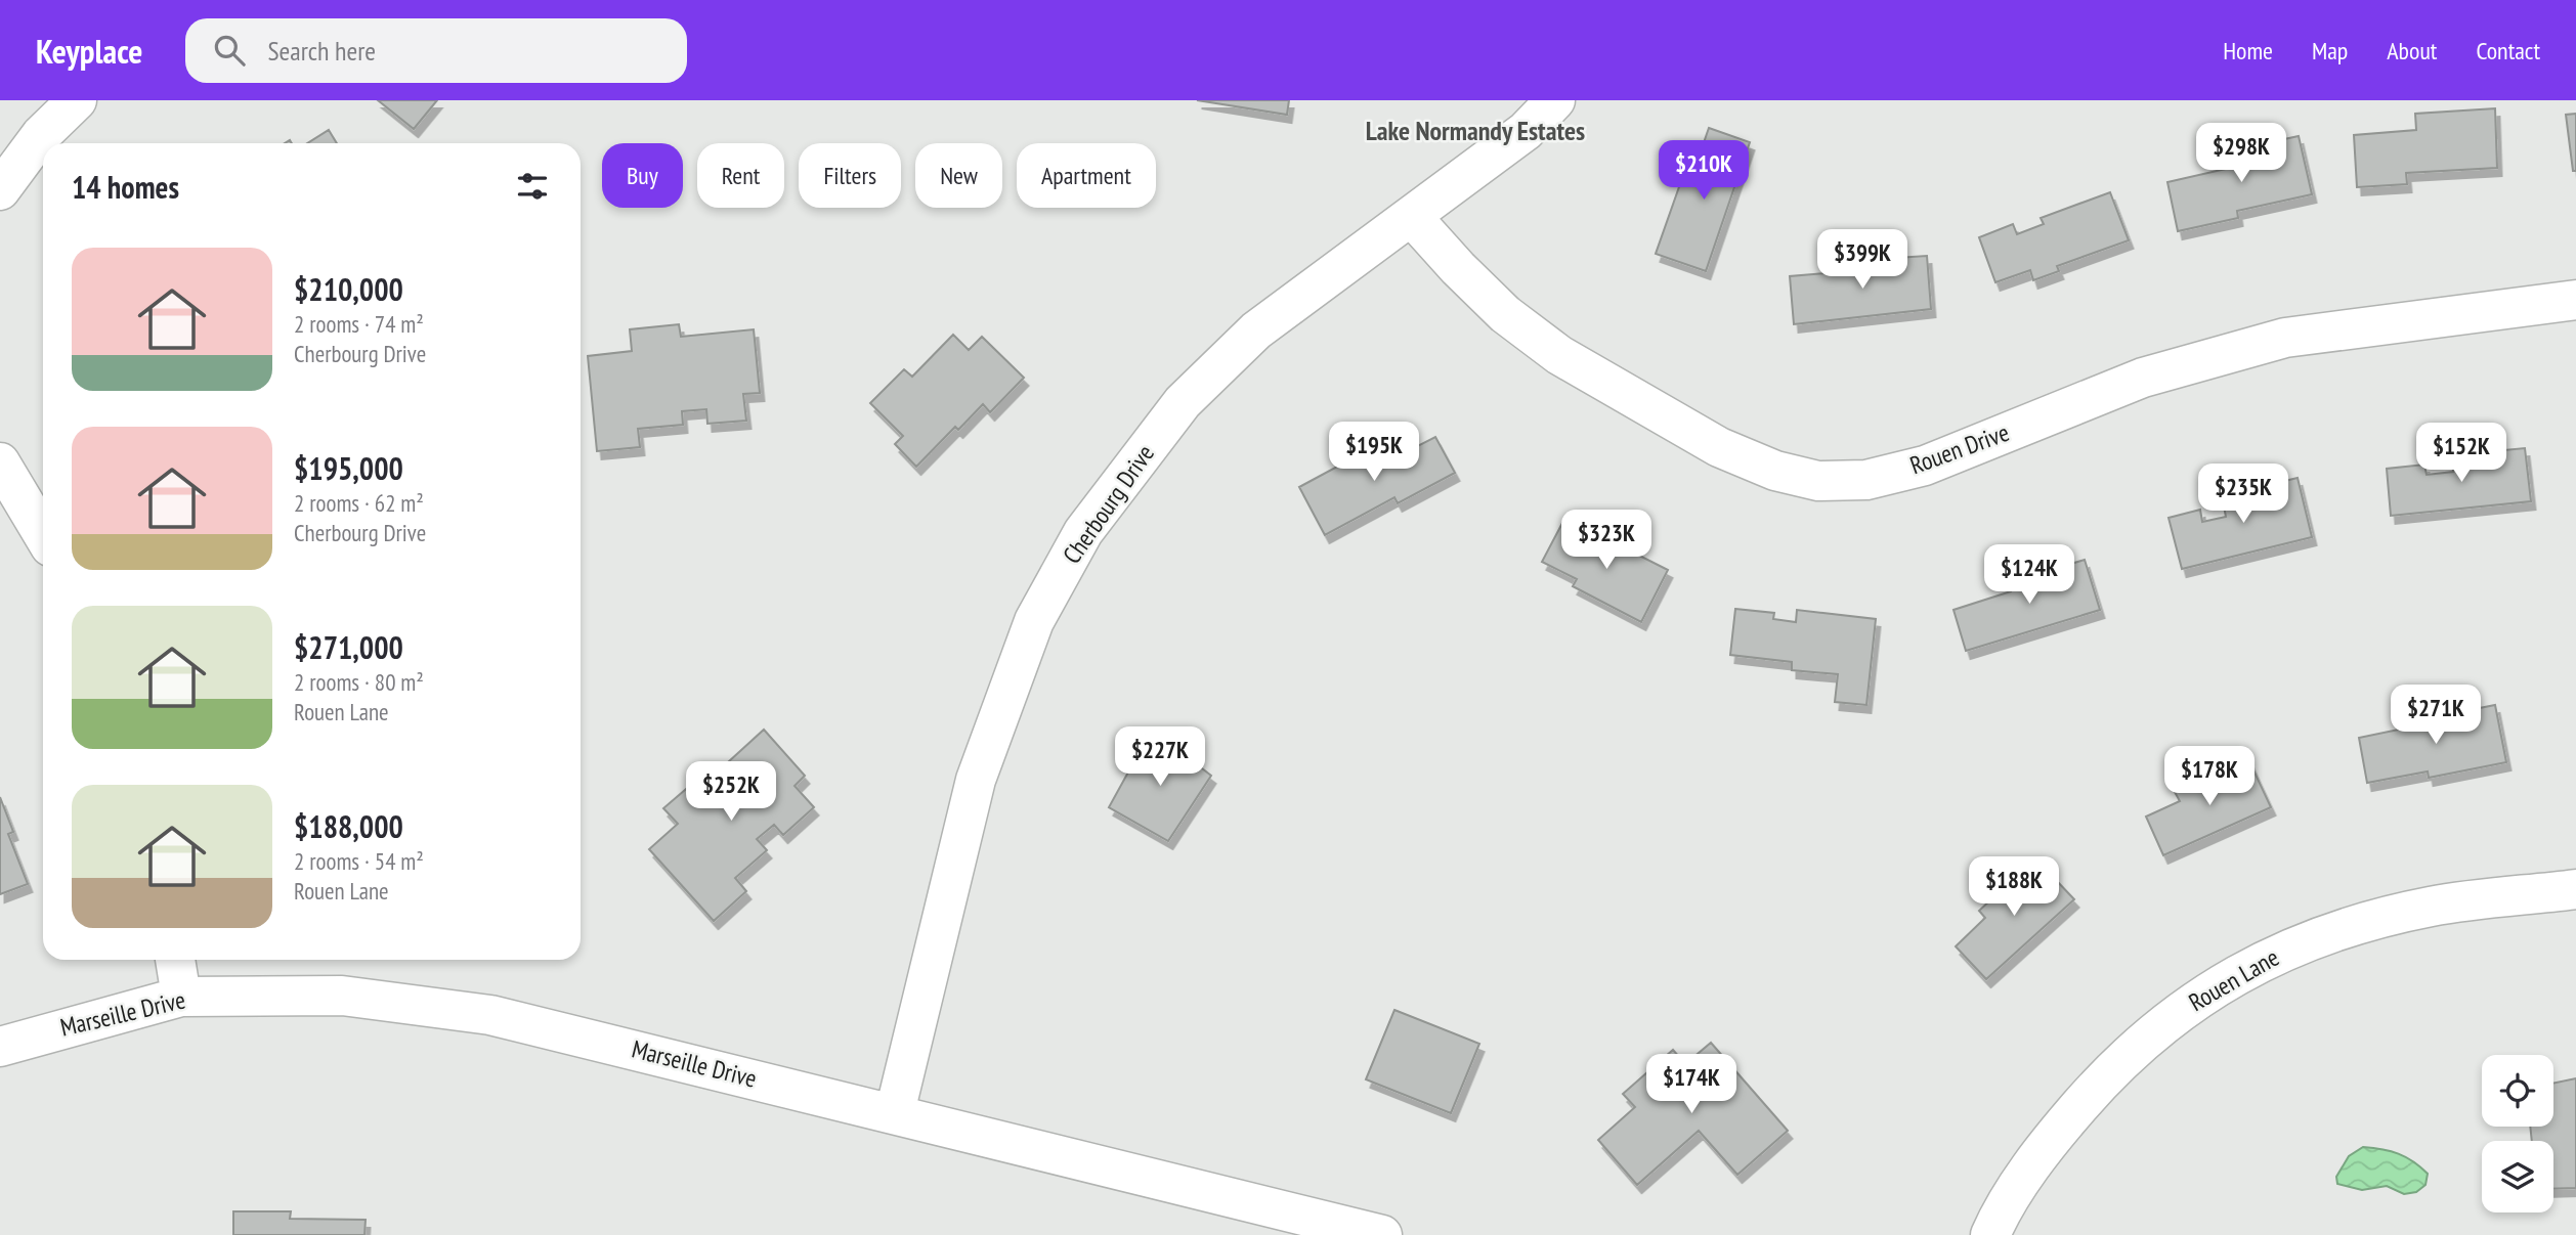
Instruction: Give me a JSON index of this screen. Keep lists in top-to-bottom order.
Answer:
{
  "streets": {
    "street": [
      "Rouen Drive",
      "Cherbourg Drive",
      "Rouen Lane",
      "Marseille Drive"
    ]
  },
  "crossings": [
    ["Rouen Drive", "Cherbourg Drive"],
    ["Cherbourg Drive", "Marseille Drive"]
  ],
  "districts": ["Lake Normandy Estates"],
  "page": {
    "header": "Keyplace",
    "search": "Search here",
    "nav": [
      "Home",
      "Map",
      "About",
      "Contact"
    ],
    "price": [
      "$298K",
      "$210K",
      "$399K",
      "$195K",
      "$152K",
      "$235K",
      "$323K",
      "$124K",
      "$271K",
      "$227K",
      "$178K",
      "$252K",
      "$188K",
      "$174K"
    ],
    "chip": [
      "Buy",
      "Rent",
      "Filters",
      "New",
      "Apartment"
    ],
    "heading": "14 homes",
    "list": [
      {
        "name": "$210,000",
        "note": "2 rooms · 74 m² · Cherbourg Drive"
      },
      {
        "name": "$195,000",
        "note": "2 rooms · 62 m² · Cherbourg Drive"
      },
      {
        "name": "$271,000",
        "note": "2 rooms · 80 m² · Rouen Lane"
      },
      {
        "name": "$188,000",
        "note": "2 rooms · 54 m² · Rouen Lane"
      }
    ]
  }
}
